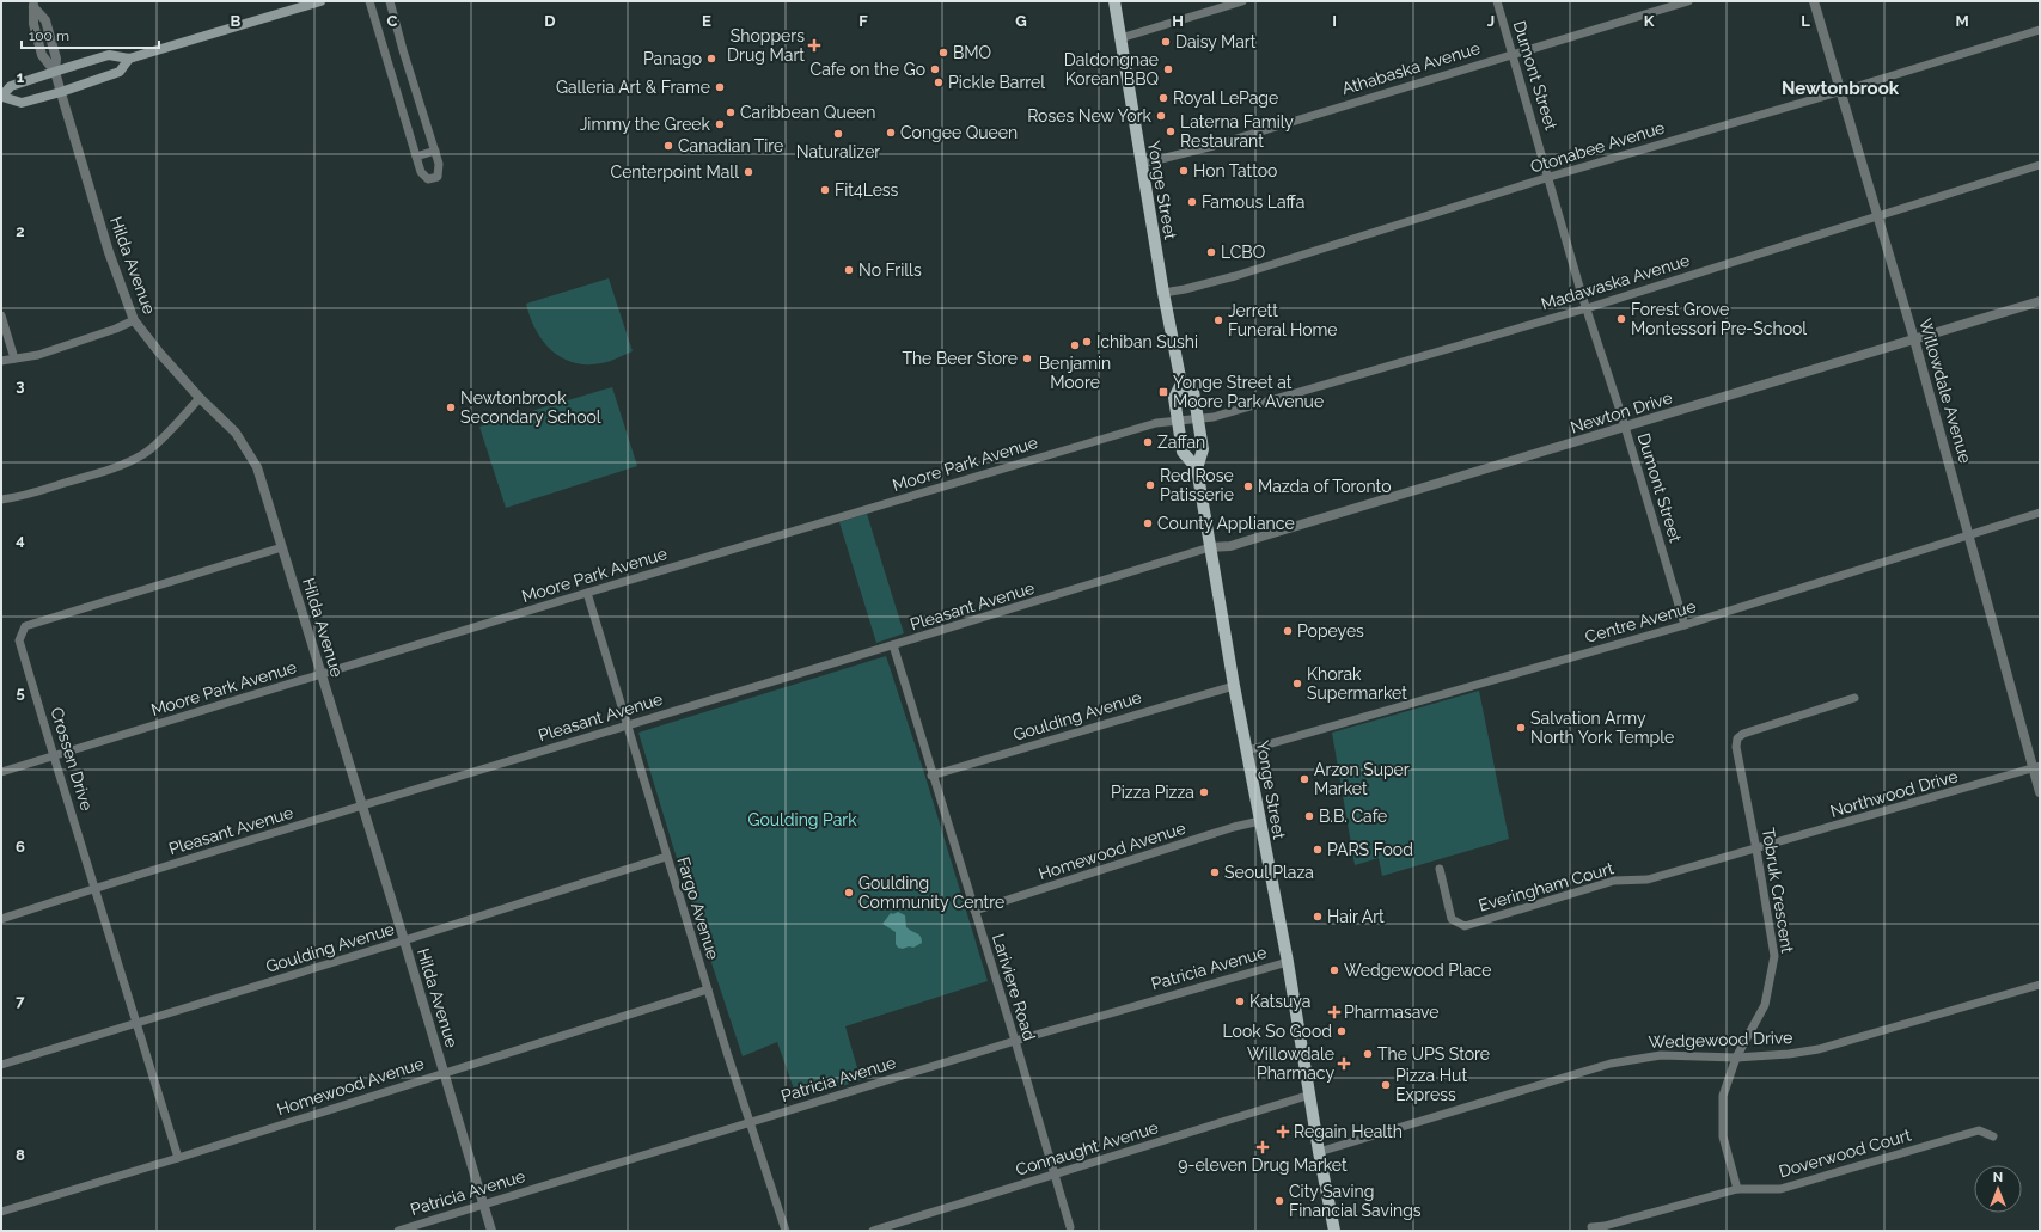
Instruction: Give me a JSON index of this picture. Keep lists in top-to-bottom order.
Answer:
{
  "streets": {
    "main road": ["Yonge Street"],
    "street": [
      "Athabaska Avenue",
      "Dumont Street",
      "Otonabee Avenue",
      "Hilda Avenue",
      "Madawaska Avenue",
      "Willowdale Avenue",
      "Newton Drive",
      "Moore Park Avenue",
      "Pleasant Avenue",
      "Centre Avenue",
      "Goulding Avenue",
      "Crossen Drive",
      "Northwood Drive",
      "Homewood Avenue",
      "Everingham Court",
      "Tobruk Crescent",
      "Fargo Avenue",
      "Patricia Avenue",
      "Lariviere Road",
      "Wedgewood Drive",
      "Connaught Avenue",
      "Doverwood Court"
    ]
  },
  "crossings": [
    ["Athabaska Avenue", "Dumont Street"],
    ["Athabaska Avenue", "Yonge Street"],
    ["Dumont Street", "Otonabee Avenue"],
    ["Dumont Street", "Madawaska Avenue"],
    ["Dumont Street", "Newton Drive"],
    ["Dumont Street", "Centre Avenue"],
    ["Otonabee Avenue", "Yonge Street"],
    ["Otonabee Avenue", "Willowdale Avenue"],
    ["Yonge Street", "Madawaska Avenue"],
    ["Yonge Street", "Newton Drive"],
    ["Yonge Street", "Moore Park Avenue"],
    ["Yonge Street", "Pleasant Avenue"],
    ["Yonge Street", "Centre Avenue"],
    ["Yonge Street", "Goulding Avenue"],
    ["Yonge Street", "Homewood Avenue"],
    ["Yonge Street", "Patricia Avenue"],
    ["Yonge Street", "Wedgewood Drive"],
    ["Yonge Street", "Connaught Avenue"],
    ["Hilda Avenue", "Moore Park Avenue"],
    ["Hilda Avenue", "Pleasant Avenue"],
    ["Hilda Avenue", "Goulding Avenue"],
    ["Hilda Avenue", "Crossen Drive"],
    ["Hilda Avenue", "Homewood Avenue"],
    ["Hilda Avenue", "Patricia Avenue"],
    ["Madawaska Avenue", "Willowdale Avenue"],
    ["Madawaska Avenue", "Moore Park Avenue"],
    ["Willowdale Avenue", "Newton Drive"],
    ["Willowdale Avenue", "Centre Avenue"],
    ["Willowdale Avenue", "Northwood Drive"],
    ["Newton Drive", "Pleasant Avenue"],
    ["Moore Park Avenue", "Crossen Drive"],
    ["Moore Park Avenue", "Fargo Avenue"],
    ["Pleasant Avenue", "Crossen Drive"],
    ["Pleasant Avenue", "Fargo Avenue"],
    ["Pleasant Avenue", "Lariviere Road"],
    ["Goulding Avenue", "Crossen Drive"],
    ["Goulding Avenue", "Fargo Avenue"],
    ["Goulding Avenue", "Lariviere Road"],
    ["Crossen Drive", "Homewood Avenue"],
    ["Northwood Drive", "Everingham Court"],
    ["Northwood Drive", "Tobruk Crescent"],
    ["Homewood Avenue", "Fargo Avenue"],
    ["Homewood Avenue", "Lariviere Road"],
    ["Everingham Court", "Tobruk Crescent"],
    ["Tobruk Crescent", "Wedgewood Drive"],
    ["Tobruk Crescent", "Doverwood Court"],
    ["Fargo Avenue", "Patricia Avenue"],
    ["Patricia Avenue", "Lariviere Road"],
    ["Lariviere Road", "Connaught Avenue"]
  ],
  "districts": ["Newtonbrook"],
  "parks": ["Goulding Park"],
  "places": {
    "other": [
      "Daisy Mart",
      "BMO",
      "Panago",
      "Cafe on the Go",
      "Daldongnae Korean BBQ",
      "Pickle Barrel",
      "Galleria Art & Frame",
      "Royal LePage",
      "Caribbean Queen",
      "Roses New York",
      "Jimmy the Greek",
      "Laterna Family Restaurant",
      "Congee Queen",
      "Naturalizer",
      "Canadian Tire",
      "Hon Tattoo",
      "Centerpoint Mall",
      "Fit4Less",
      "Famous Laffa",
      "LCBO",
      "No Frills",
      "Forest Grove Montessori Pre-School",
      "Jerrett Funeral Home",
      "Ichiban Sushi",
      "Benjamin Moore",
      "The Beer Store",
      "Newtonbrook Secondary School",
      "Zaffan",
      "Red Rose Patisserie",
      "Mazda of Toronto",
      "County Appliance",
      "Popeyes",
      "Khorak Supermarket",
      "Salvation Army North York Temple",
      "Arzon Super Market",
      "Pizza Pizza",
      "B.B. Cafe",
      "PARS Food",
      "Seoul Plaza",
      "Goulding Community Centre",
      "Hair Art",
      "Wedgewood Place",
      "Katsuya",
      "Look So Good",
      "The UPS Store",
      "Pizza Hut Express",
      "City Saving Financial Savings"
    ],
    "health": [
      "Shoppers Drug Mart",
      "Pharmasave",
      "Willowdale Pharmacy",
      "Regain Health",
      "9-eleven Drug Market"
    ],
    "transit": ["Yonge Street at Moore Park Avenue"]
  },
  "scale_bar": "100 m",
  "north": "top",
  "grid": {
    "columns": [
      "B",
      "C",
      "D",
      "E",
      "F",
      "G",
      "H",
      "I",
      "J",
      "K",
      "L",
      "M"
    ],
    "rows": [
      "1",
      "2",
      "3",
      "4",
      "5",
      "6",
      "7",
      "8"
    ]
  }
}
